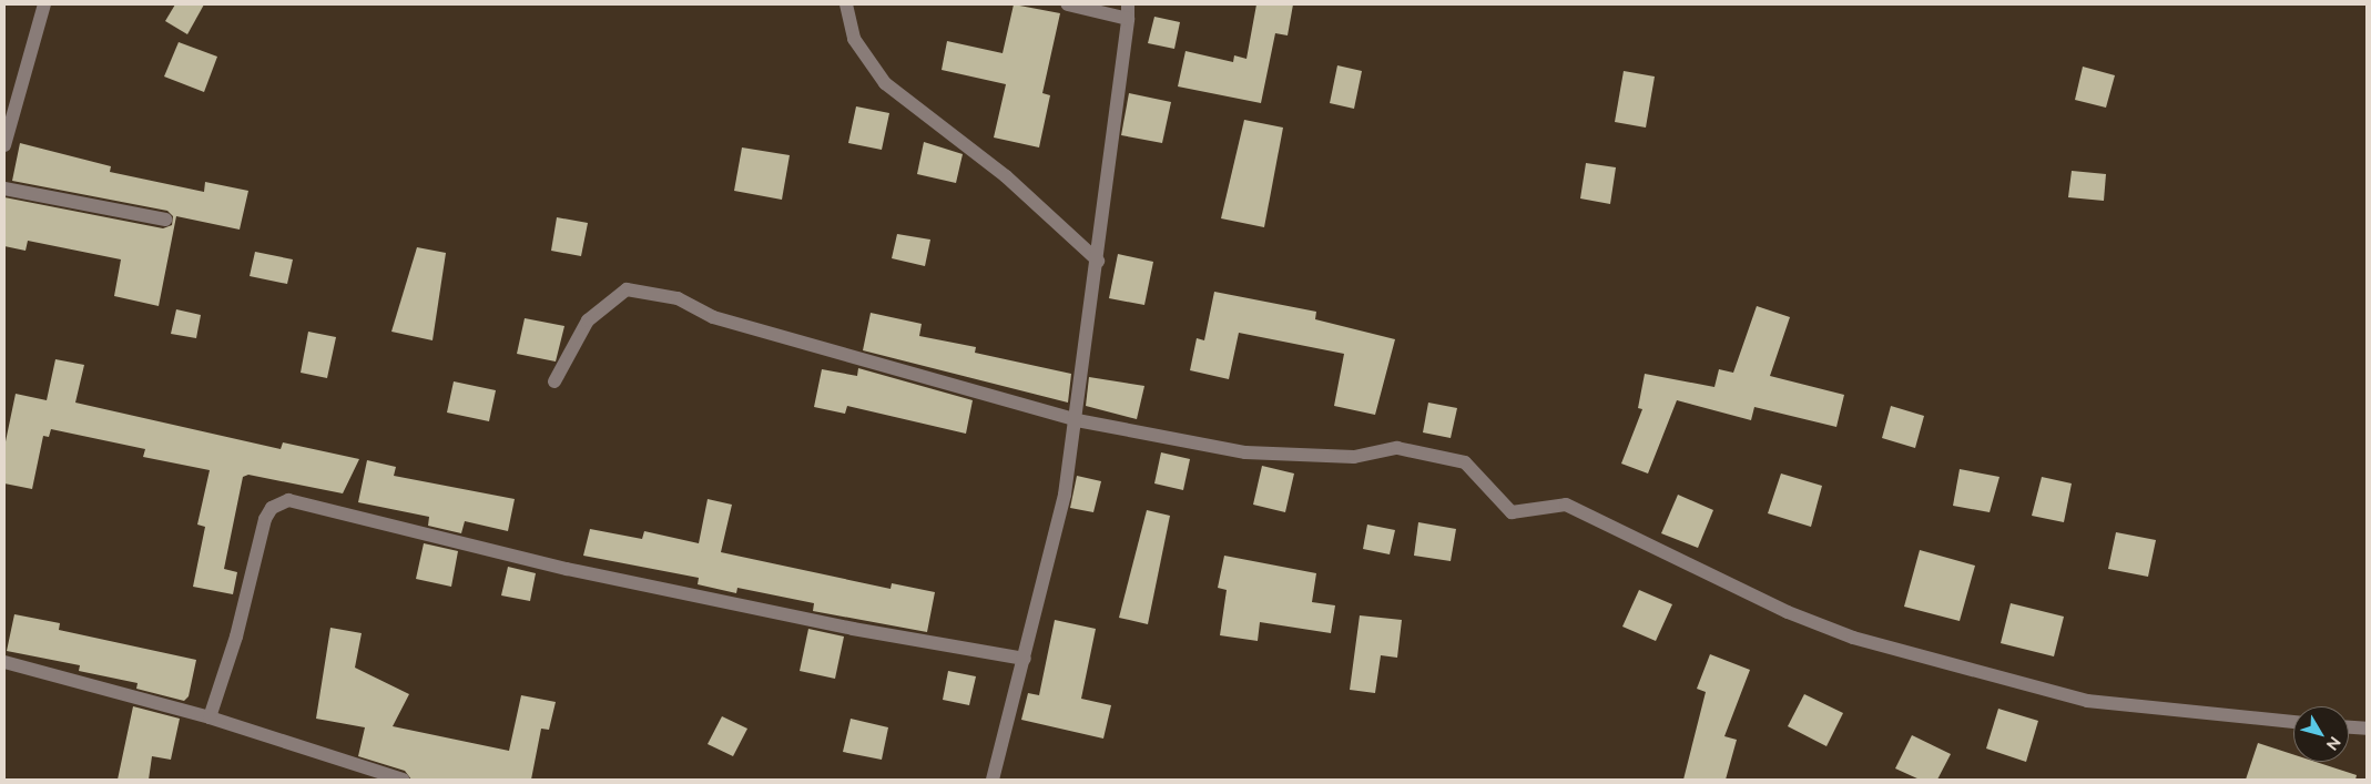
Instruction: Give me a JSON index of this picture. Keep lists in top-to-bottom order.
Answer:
{
  "north": "bottom right"
}
